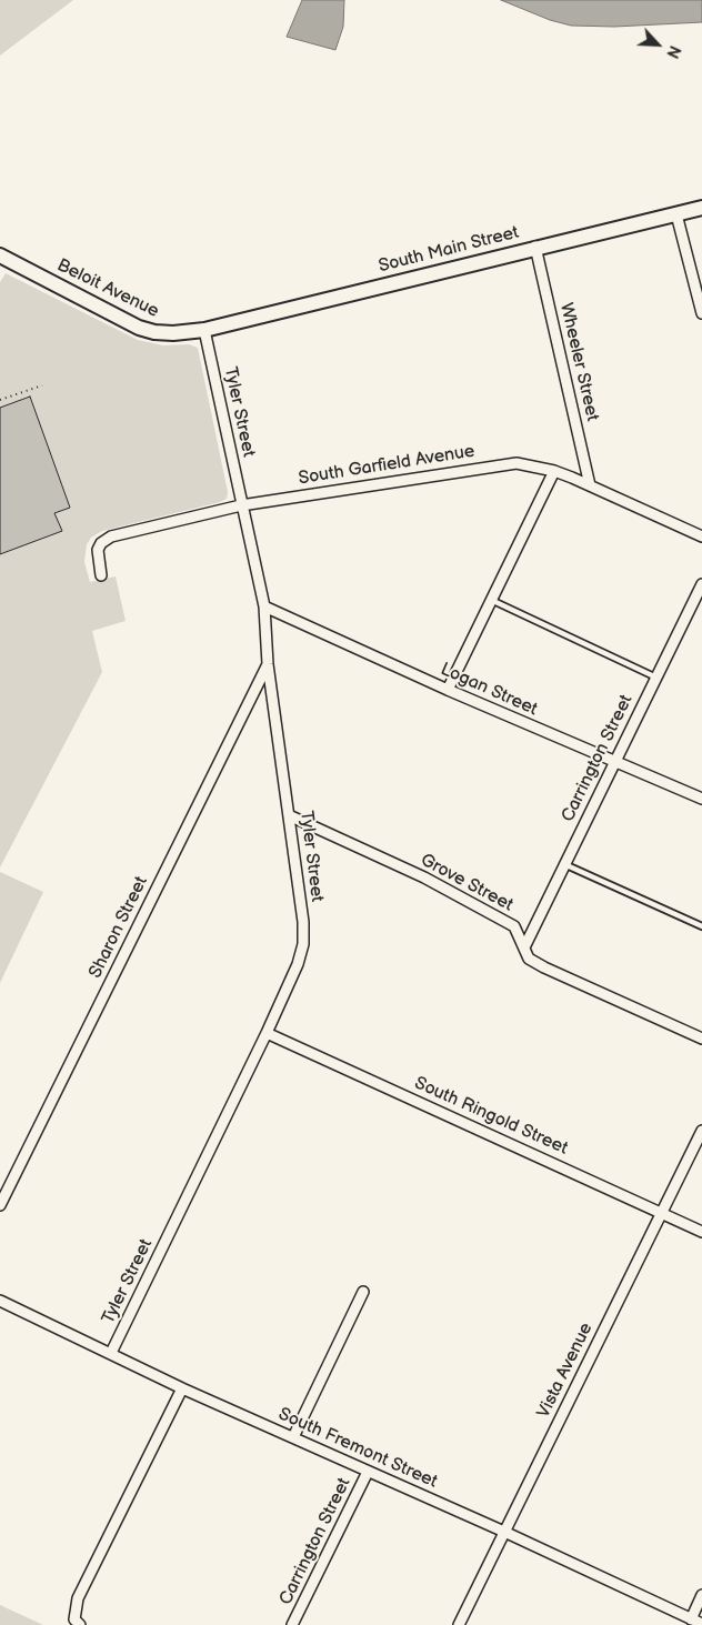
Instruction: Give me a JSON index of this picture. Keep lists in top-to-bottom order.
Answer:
{
  "streets": {
    "main road": ["South Main Street", "Beloit Avenue"],
    "street": [
      "Wheeler Street",
      "Tyler Street",
      "South Garfield Avenue",
      "Logan Street",
      "Carrington Street",
      "Grove Street",
      "Sharon Street",
      "South Ringold Street",
      "Vista Avenue",
      "South Fremont Street"
    ]
  },
  "crossings": [
    ["South Main Street", "Beloit Avenue"],
    ["South Main Street", "Wheeler Street"],
    ["South Main Street", "Tyler Street"],
    ["Beloit Avenue", "Tyler Street"],
    ["Wheeler Street", "South Garfield Avenue"],
    ["Tyler Street", "South Garfield Avenue"],
    ["Tyler Street", "Logan Street"],
    ["Tyler Street", "Grove Street"],
    ["Tyler Street", "Sharon Street"],
    ["Tyler Street", "South Ringold Street"],
    ["Tyler Street", "South Fremont Street"],
    ["Logan Street", "Carrington Street"],
    ["Carrington Street", "Grove Street"],
    ["Carrington Street", "South Fremont Street"],
    ["South Ringold Street", "Vista Avenue"],
    ["Vista Avenue", "South Fremont Street"]
  ],
  "north": "bottom right"
}
